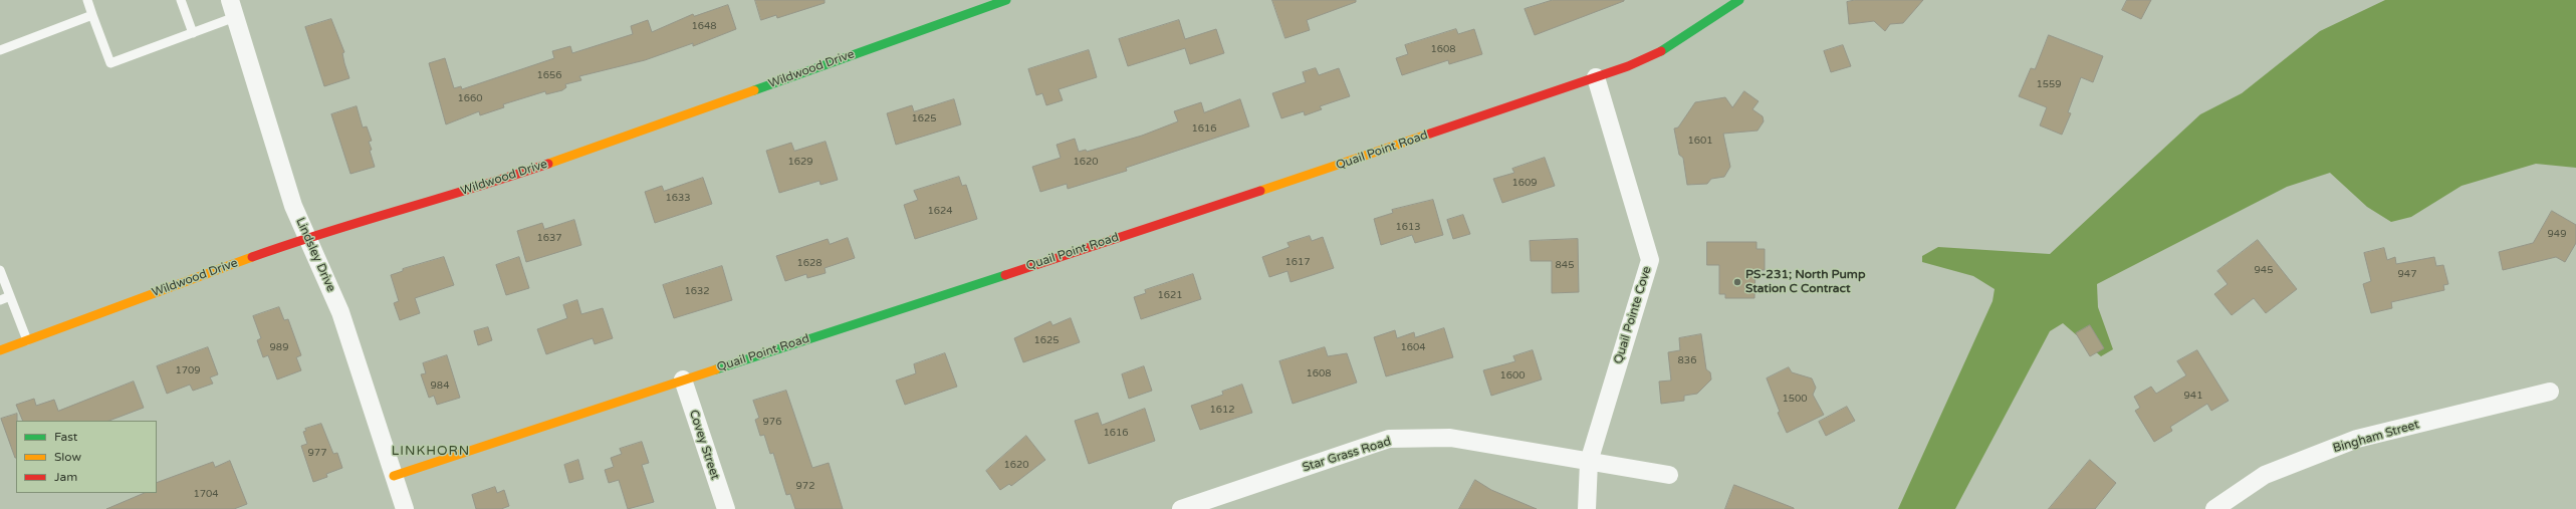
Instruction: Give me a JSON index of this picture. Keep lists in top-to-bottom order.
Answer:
{
  "streets": {
    "street": [
      "Wildwood Drive",
      "Quail Point Road",
      "Lindsley Drive",
      "Quail Pointe Cove",
      "Bingham Street",
      "Covey Street",
      "Star Grass Road"
    ]
  },
  "crossings": [
    ["Wildwood Drive", "Lindsley Drive"],
    ["Quail Point Road", "Lindsley Drive"],
    ["Quail Point Road", "Quail Pointe Cove"],
    ["Quail Point Road", "Covey Street"],
    ["Quail Pointe Cove", "Star Grass Road"]
  ],
  "districts": ["LINKHORN"],
  "places": ["PS-231; North Pump Station C Contract"],
  "house_numbers": [
    "1648",
    "1608",
    "1656",
    "1559",
    "1660",
    "1625",
    "1616",
    "1601",
    "1629",
    "1620",
    "1609",
    "1633",
    "1624",
    "1613",
    "949",
    "1637",
    "1617",
    "1628",
    "845",
    "945",
    "947",
    "1632",
    "1621",
    "1625",
    "989",
    "1604",
    "836",
    "1709",
    "1608",
    "1600",
    "984",
    "941",
    "1500",
    "1612",
    "976",
    "1616",
    "977",
    "1620",
    "972",
    "1704"
  ],
  "legend": ["Fast", "Slow", "Jam"]
}
